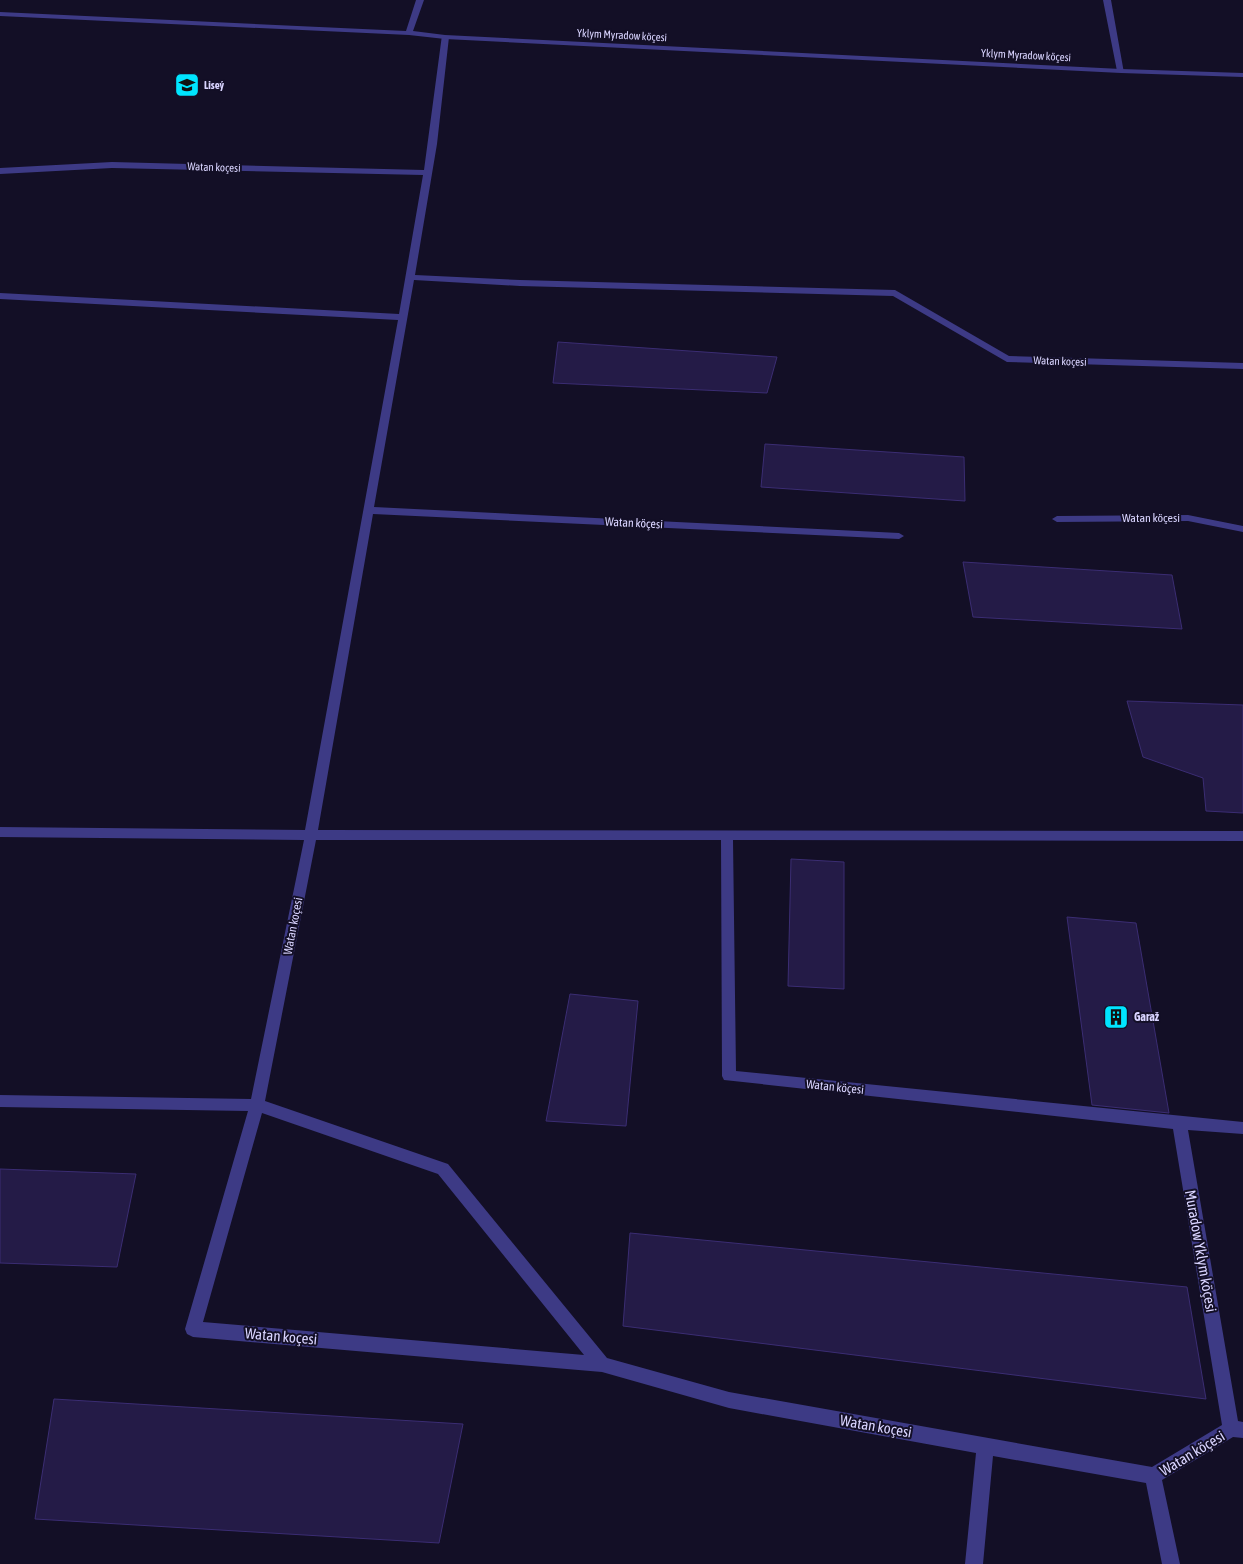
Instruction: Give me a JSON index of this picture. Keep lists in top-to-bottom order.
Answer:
{
  "streets": {
    "street": [
      "Yklym Myradow köçesi",
      "Watan koçesi",
      "Watan köçesi",
      "Muradow Yklym köçesi"
    ]
  },
  "crossings": [
    ["Yklym Myradow köçesi", "Watan koçesi"],
    ["Watan koçesi", "Watan köçesi"],
    ["Watan köçesi", "Muradow Yklym köçesi"]
  ],
  "places": {
    "school or university": ["Liseý"],
    "building": ["Garaž"]
  }
}
